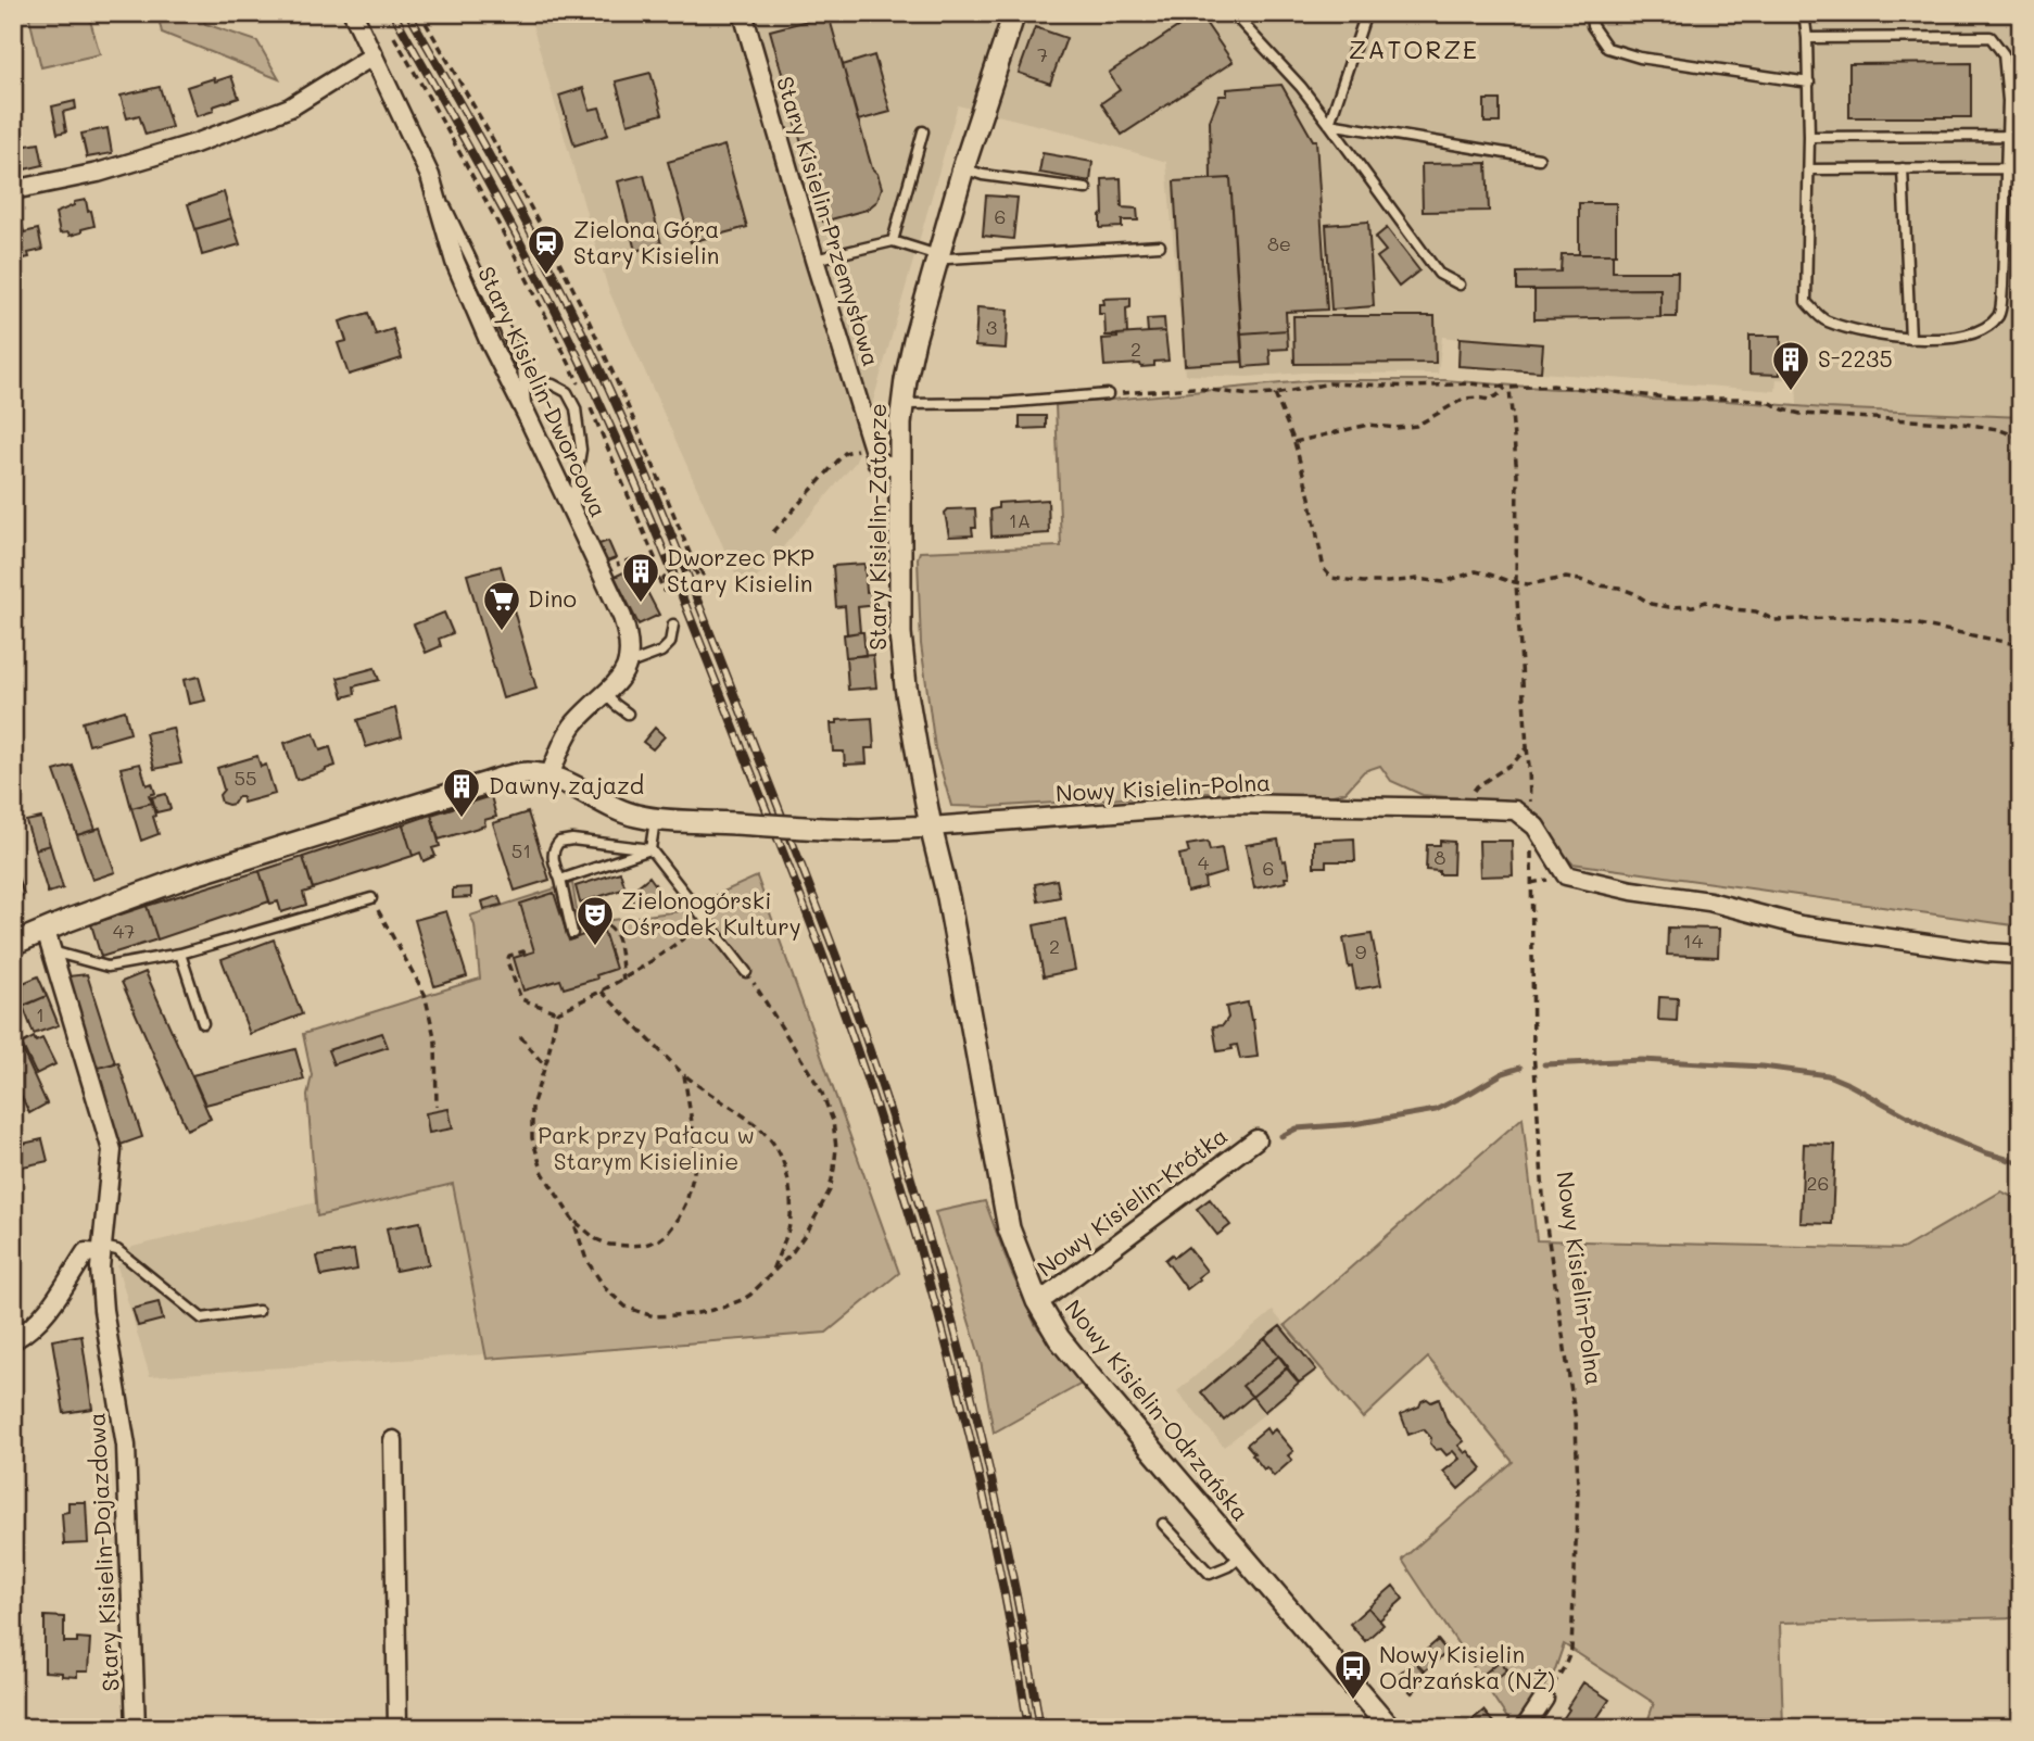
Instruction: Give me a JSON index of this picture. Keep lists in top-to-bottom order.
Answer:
{
  "streets": {
    "street": [
      "Stary Kisielin-Przemysłowa",
      "Stary Kisielin-Dworcowa",
      "Stary Kisielin-Zatorze",
      "Nowy Kisielin-Polna",
      "Nowy Kisielin-Krótka",
      "Nowy Kisielin-Odrzańska",
      "Stary Kisielin-Dojazdowa"
    ]
  },
  "crossings": [
    ["Stary Kisielin-Zatorze", "Nowy Kisielin-Polna"],
    ["Stary Kisielin-Zatorze", "Nowy Kisielin-Odrzańska"],
    ["Nowy Kisielin-Krótka", "Nowy Kisielin-Odrzańska"]
  ],
  "districts": ["ZATORZE"],
  "parks": ["Park przy Pałacu w Starym Kisielinie"],
  "places": {
    "station": ["Zielona Góra Stary Kisielin"],
    "building": ["S-2235", "Dworzec PKP Stary Kisielin", "Dawny zajazd"],
    "supermarket": ["Dino"],
    "theatre": ["Zielonogórski Ośrodek Kultury"],
    "bus stop": ["Nowy Kisielin Odrzańska (NŻ)"]
  },
  "house_numbers": [
    "7",
    "6",
    "8e",
    "3",
    "2",
    "1A",
    "55",
    "51",
    "8",
    "4",
    "6",
    "47",
    "14",
    "2",
    "9",
    "1",
    "26"
  ]
}
